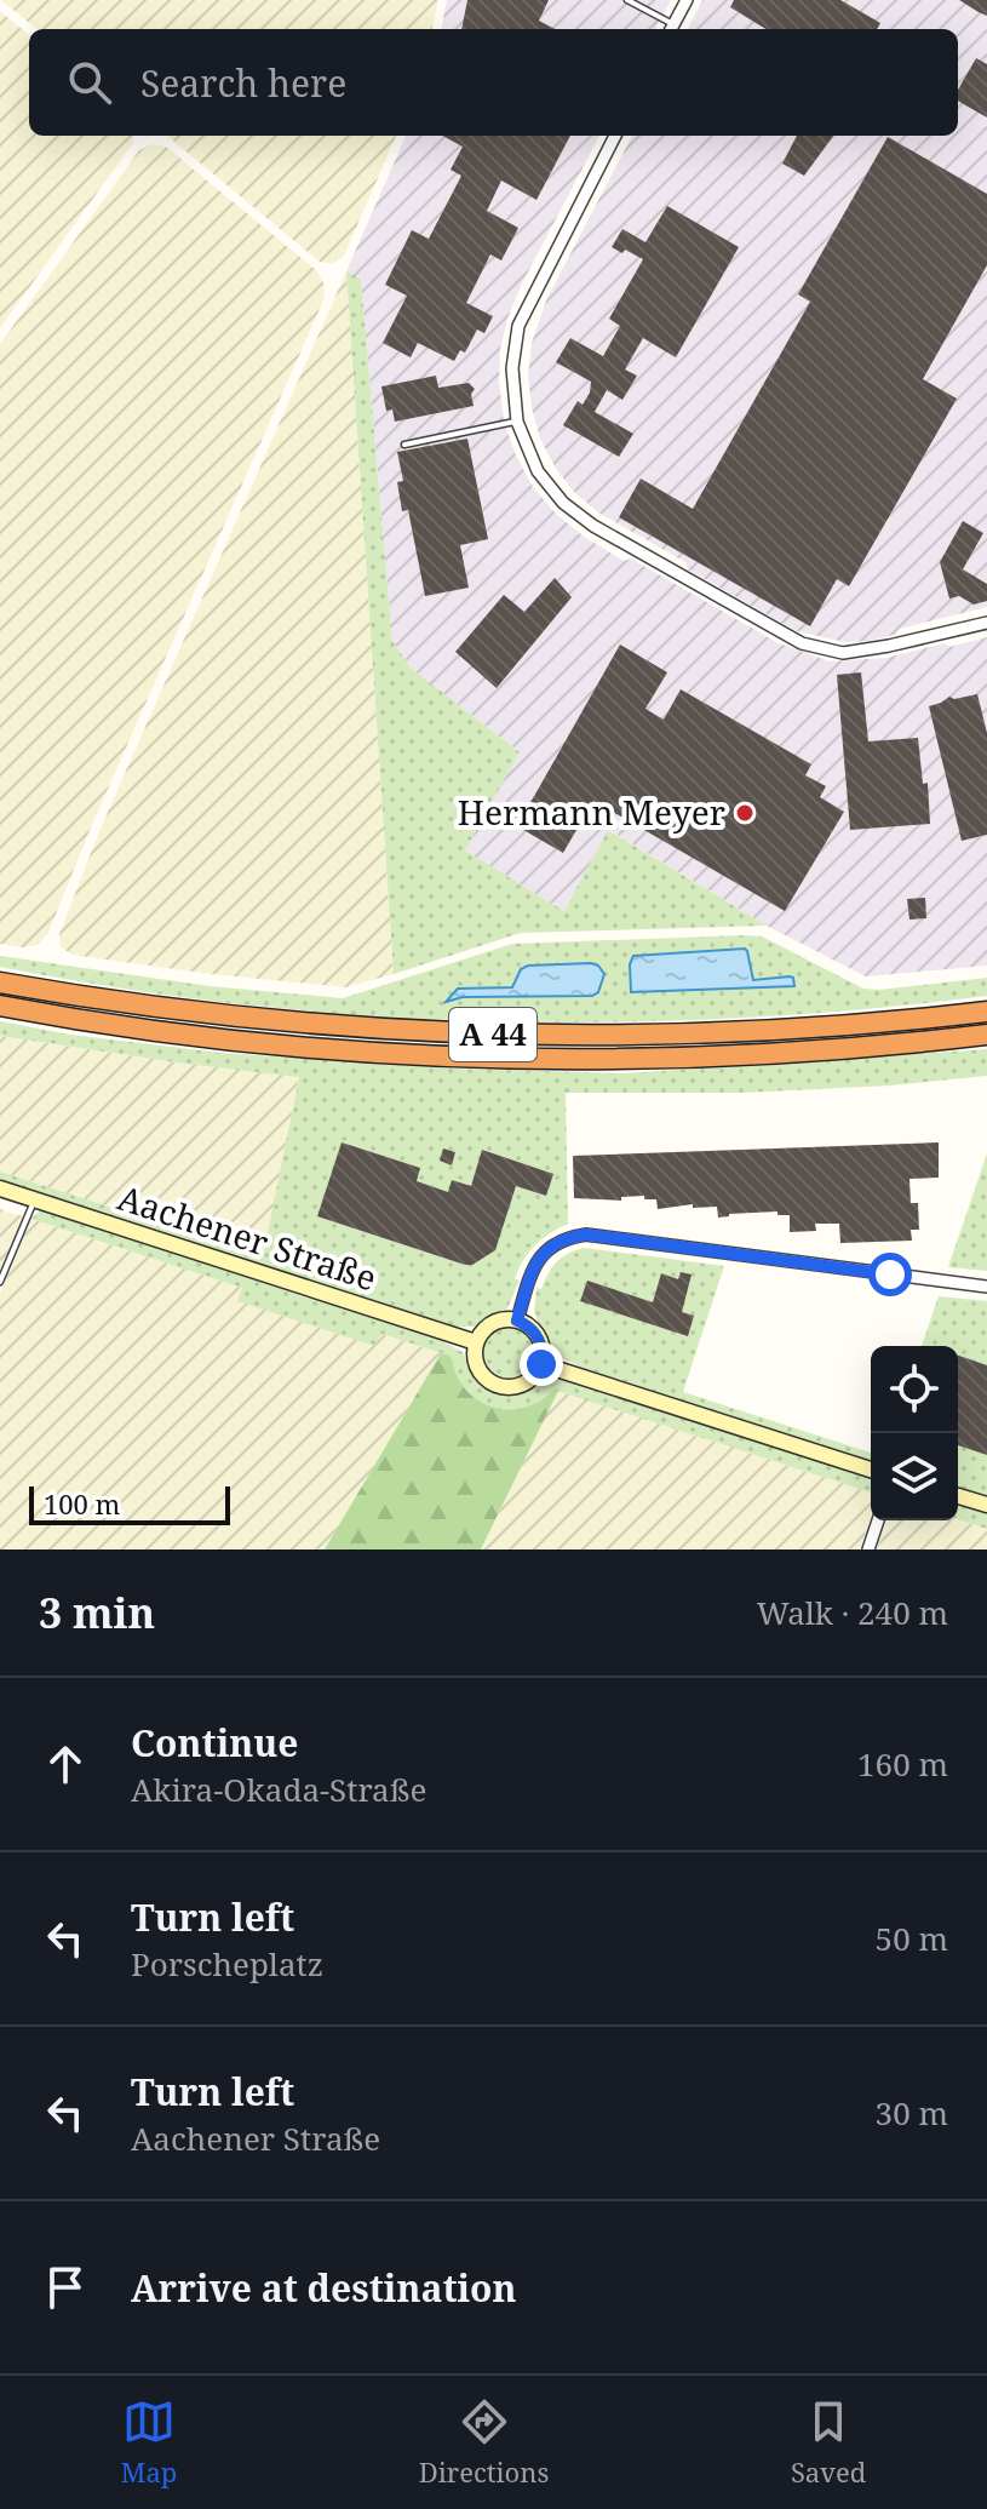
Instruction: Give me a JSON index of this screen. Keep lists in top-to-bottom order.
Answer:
{
  "streets": {
    "highway": ["A 44"],
    "street": ["Aachener Straße"]
  },
  "places": ["Hermann Meyer"],
  "scale_bar": "100 m",
  "page": {
    "search": "Search here",
    "scale": "100 m",
    "heading": ["3 min", "Walk · 240 m"],
    "list": [
      ["Continue", "Akira-Okada-Straße", "160 m"],
      ["Turn left", "Porscheplatz", "50 m"],
      ["Turn left", "Aachener Straße", "30 m"],
      "Arrive at destination"
    ],
    "nav": ["Map", "Directions", "Saved"]
  }
}
